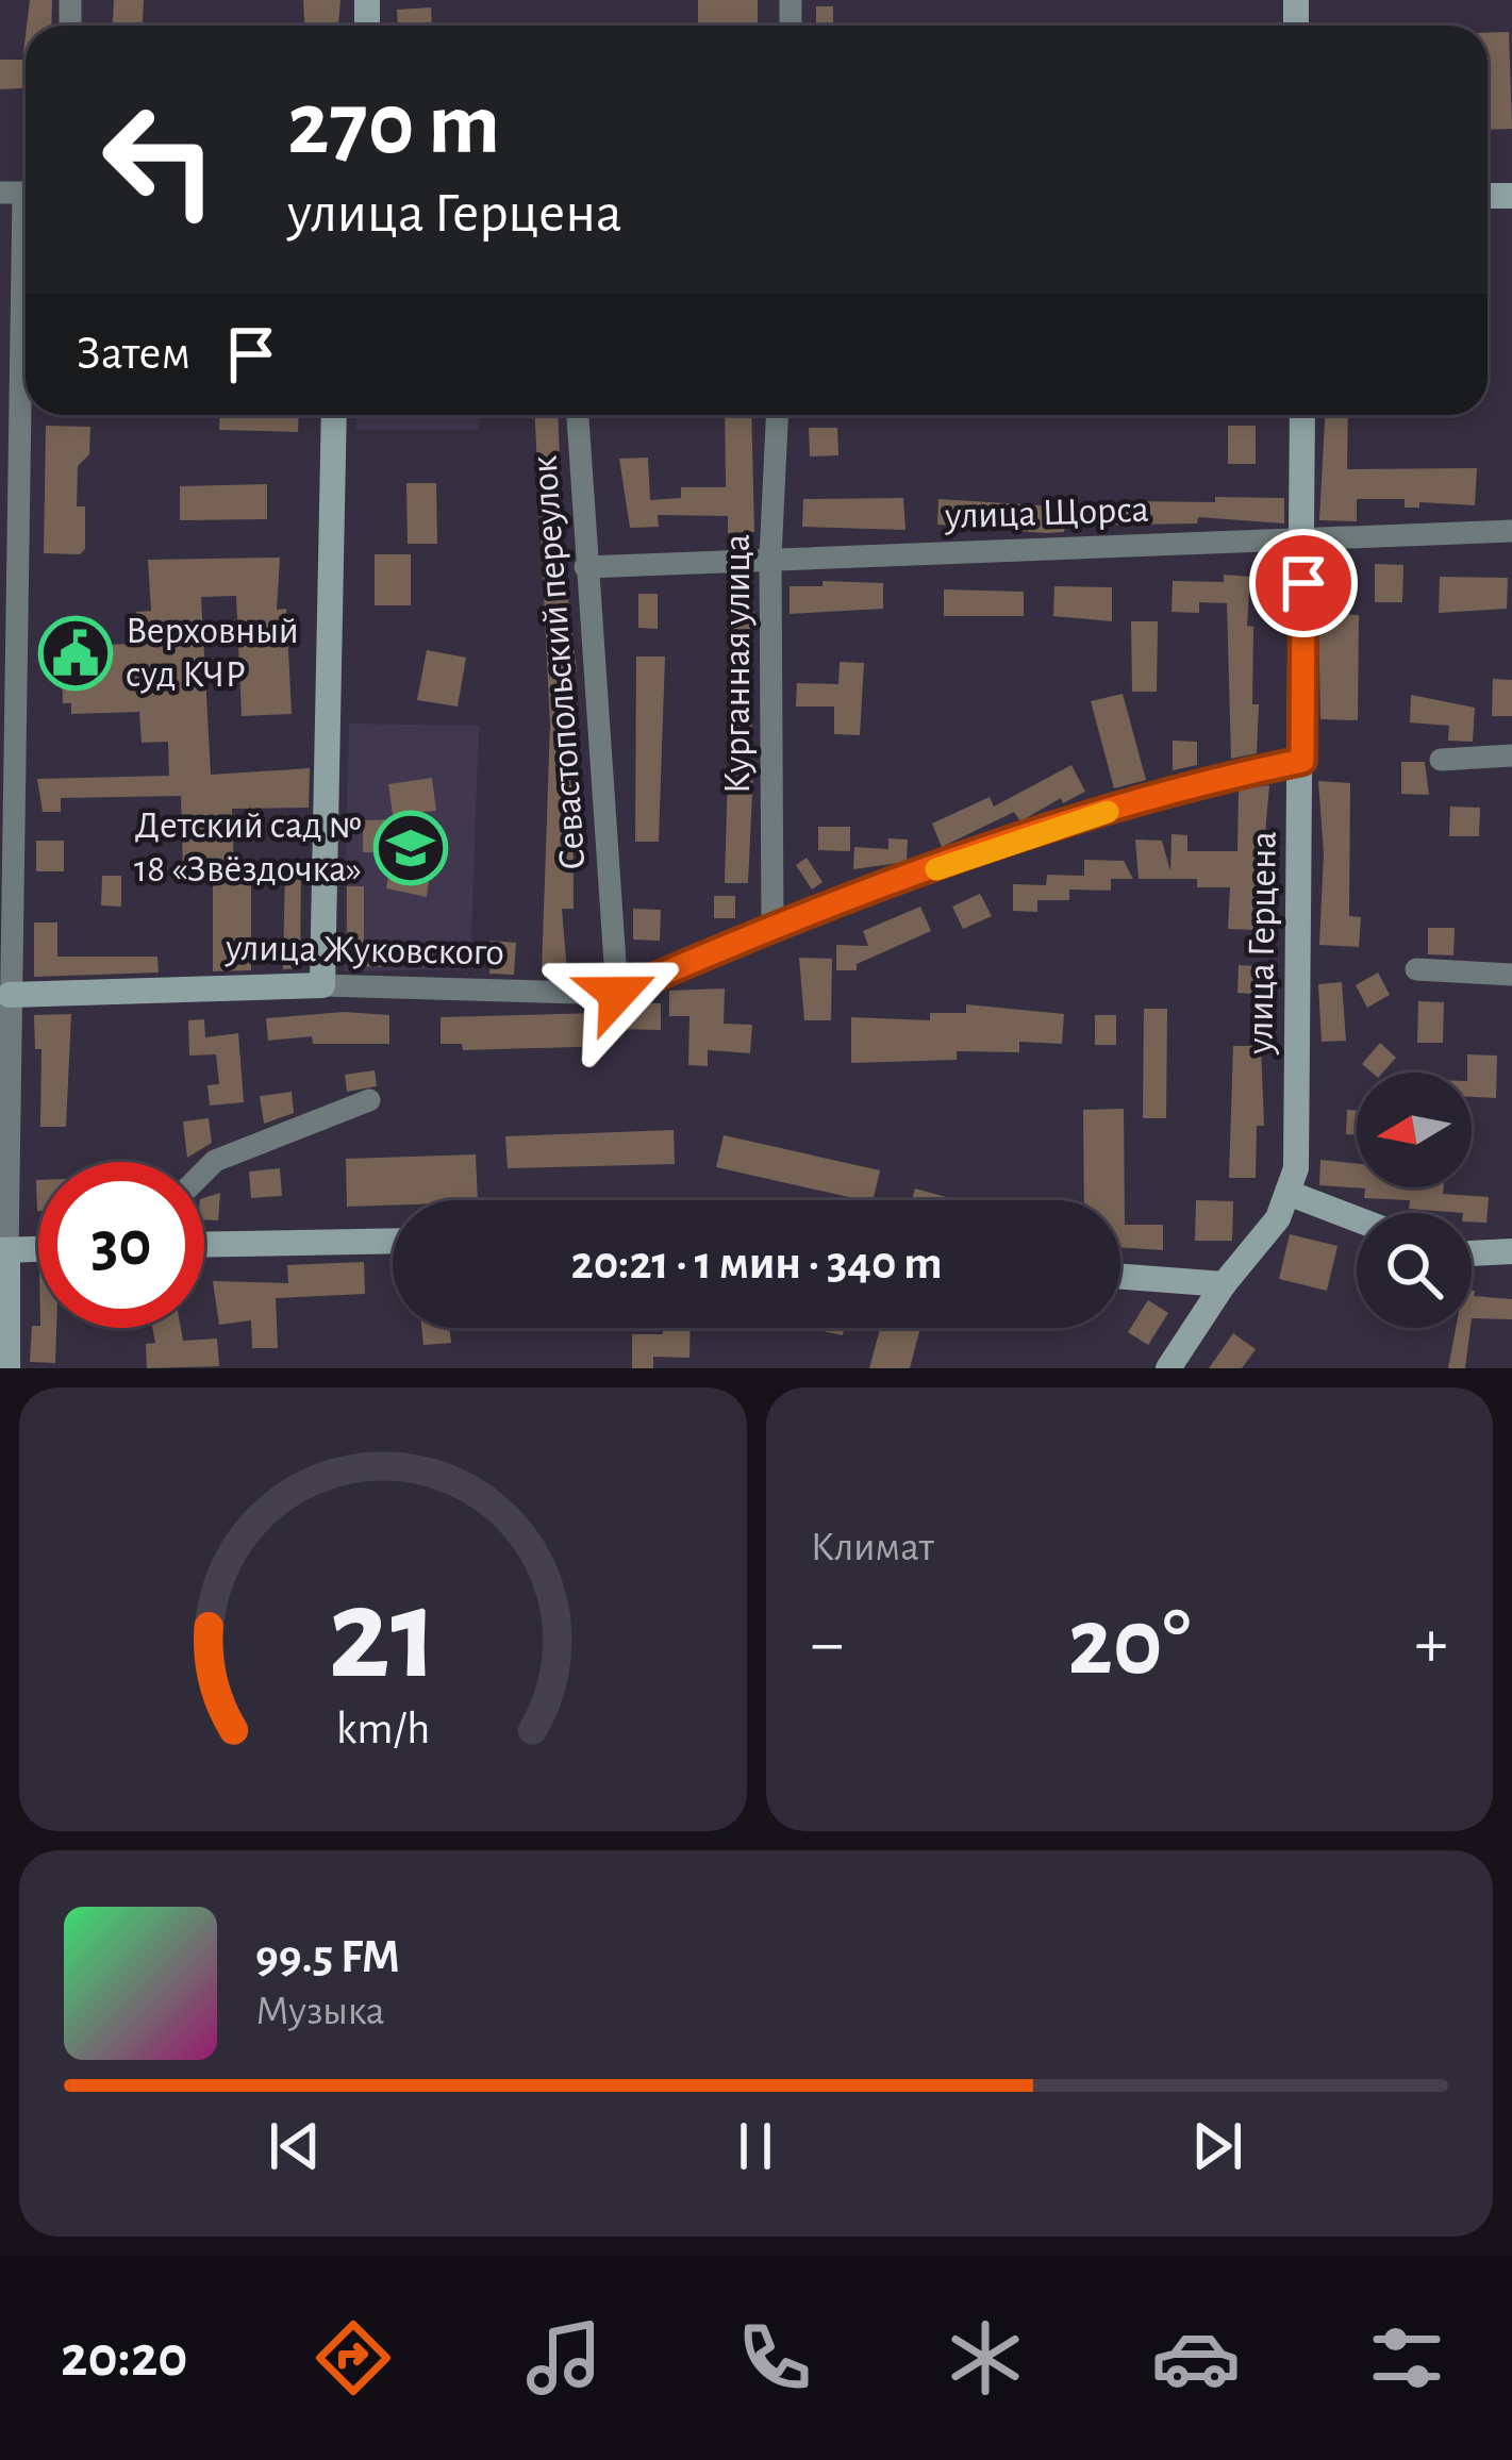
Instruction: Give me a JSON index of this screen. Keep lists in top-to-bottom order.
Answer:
{
  "streets": {
    "street": [
      "улица Щорса",
      "Севастопольский переулок",
      "Курганная улица",
      "улица Герцена",
      "улица Жуковского"
    ]
  },
  "crossings": [
    ["улица Щорса", "Севастопольский переулок"],
    ["улица Щорса", "Курганная улица"],
    ["улица Щорса", "улица Герцена"],
    ["Севастопольский переулок", "улица Жуковского"],
    ["Курганная улица", "улица Жуковского"],
    ["улица Герцена", "улица Жуковского"]
  ],
  "places": {
    "public building": ["Верховный суд КЧР"],
    "school or university": ["Детский сад № 18 «Звёздочка»"]
  },
  "north": "left",
  "page": {
    "turn": ["270 m", "улица Герцена"],
    "then": "Затем",
    "limit": "30",
    "trip": "20:21 · 1 мин · 340 m",
    "tile": "Климат",
    "heat": ["−", "20°", "+"],
    "song": ["99.5 FM", "Музыка"],
    "tabs": "20:20",
    "gauge": ["21", "km/h"]
  }
}
